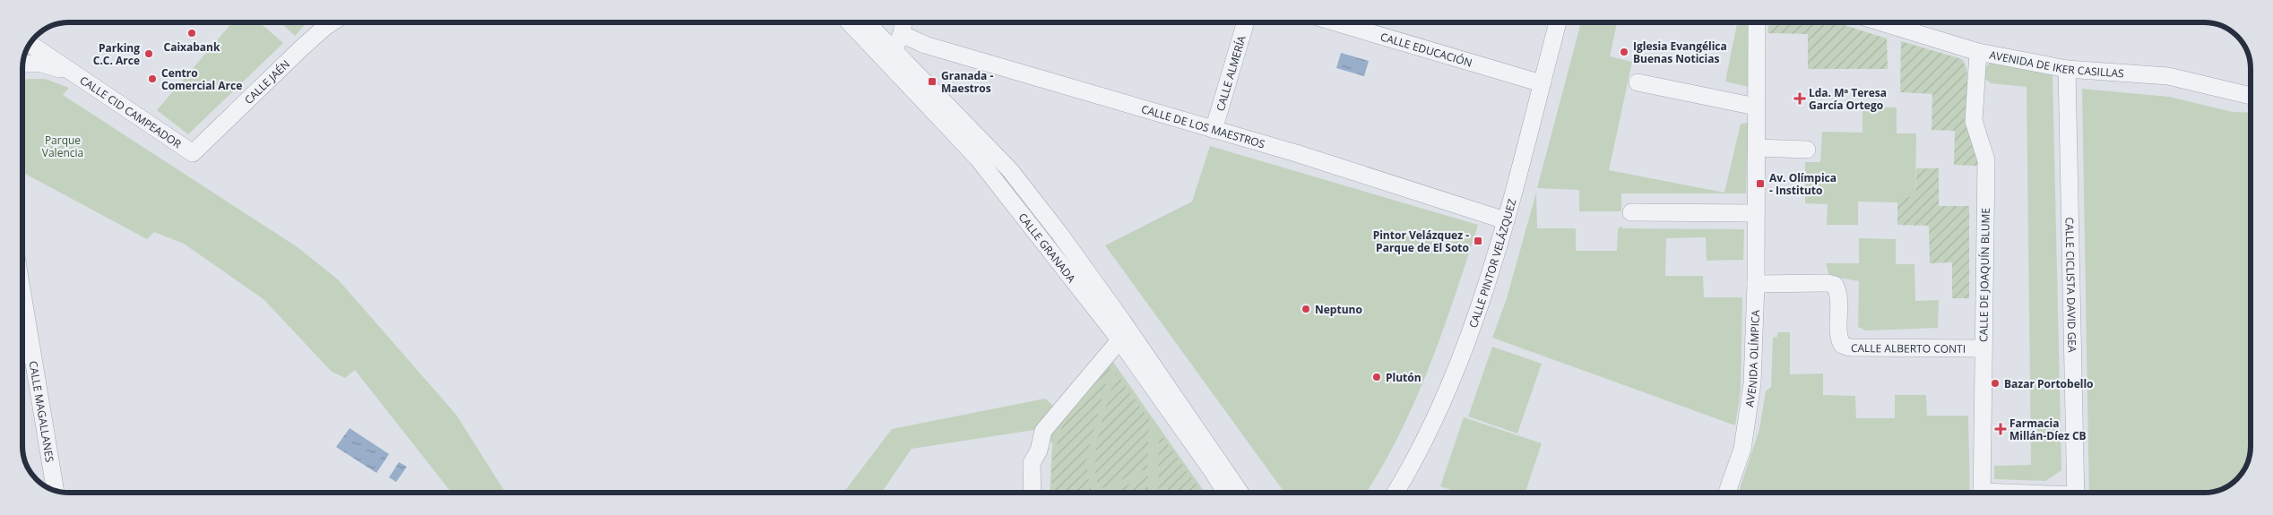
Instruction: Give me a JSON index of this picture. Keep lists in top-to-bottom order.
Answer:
{
  "streets": {
    "street": [
      "CALLE EDUCACIÓN",
      "AVENIDA DE IKER CASILLAS",
      "CALLE ALMERÍA",
      "CALLE JAÉN",
      "CALLE CID CAMPEADOR",
      "CALLE DE LOS MAESTROS",
      "CALLE GRANADA",
      "CALLE PINTOR VELÁZQUEZ",
      "CALLE DE JOAQUÍN BLUME",
      "CALLE CICLISTA DAVID GEA",
      "CALLE ALBERTO CONTI",
      "AVENIDA OLÍMPICA",
      "CALLE MAGALLANES"
    ]
  },
  "crossings": [
    ["CALLE EDUCACIÓN", "CALLE PINTOR VELÁZQUEZ"],
    ["AVENIDA DE IKER CASILLAS", "CALLE DE JOAQUÍN BLUME"],
    ["AVENIDA DE IKER CASILLAS", "CALLE CICLISTA DAVID GEA"],
    ["CALLE ALMERÍA", "CALLE DE LOS MAESTROS"],
    ["CALLE JAÉN", "CALLE CID CAMPEADOR"],
    ["CALLE DE LOS MAESTROS", "CALLE PINTOR VELÁZQUEZ"],
    ["CALLE DE JOAQUÍN BLUME", "CALLE ALBERTO CONTI"],
    ["CALLE ALBERTO CONTI", "AVENIDA OLÍMPICA"]
  ],
  "parks": ["Parque Valencia"],
  "places": {
    "other": [
      "Caixabank",
      "Iglesia Evangélica Buenas Noticias",
      "Parking C.C. Arce",
      "Centro Comercial Arce",
      "Neptuno",
      "Plutón",
      "Bazar Portobello"
    ],
    "transit": ["Granada - Maestros", "Av. Olímpica - Instituto", "Pintor Velázquez - Parque de El Soto"],
    "health": ["Lda. Mª Teresa García Ortego", "Farmacia Millán-Díez CB"]
  }
}
